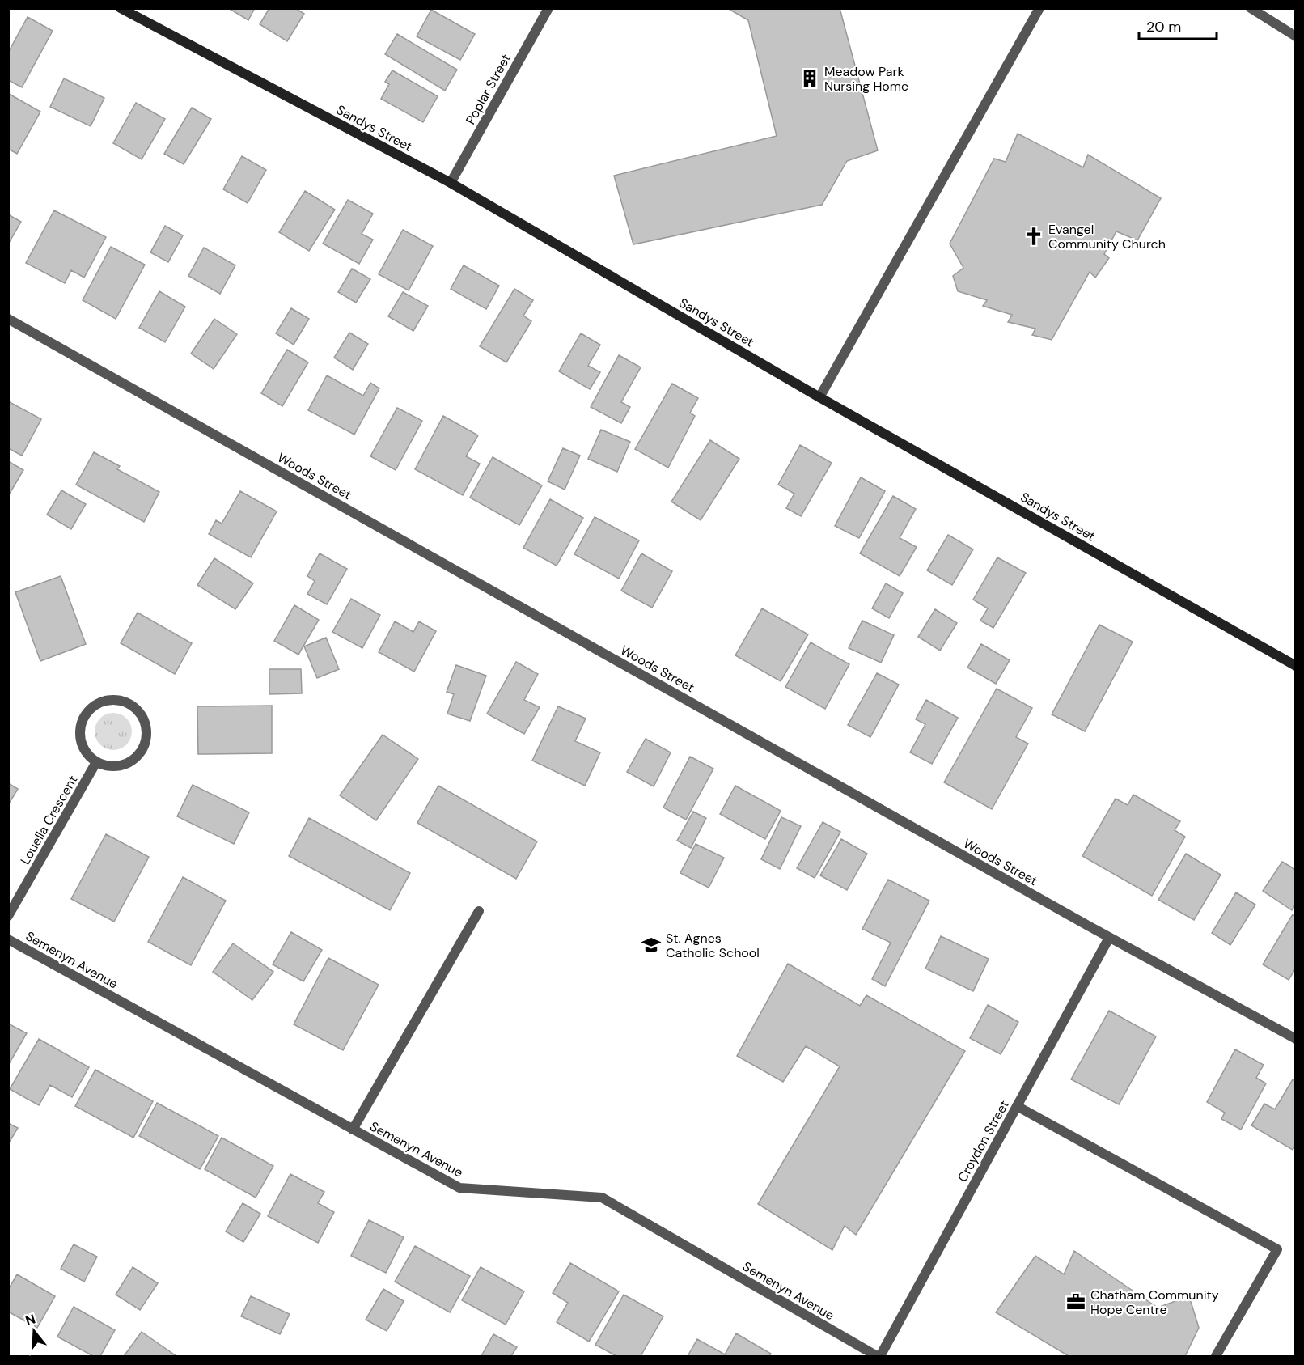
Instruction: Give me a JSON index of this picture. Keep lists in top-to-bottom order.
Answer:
{
  "streets": {
    "street": [
      "Poplar Street",
      "Sandys Street",
      "Woods Street",
      "Louella Crescent",
      "Semenyn Avenue",
      "Croydon Street"
    ]
  },
  "crossings": [
    ["Poplar Street", "Sandys Street"],
    ["Woods Street", "Croydon Street"],
    ["Semenyn Avenue", "Croydon Street"]
  ],
  "places": {
    "building": ["Meadow Park Nursing Home"],
    "church": ["Evangel Community Church"],
    "school or university": ["St. Agnes Catholic School"],
    "office": ["Chatham Community Hope Centre"]
  },
  "scale_bar": "20 m",
  "north": "top"
}
